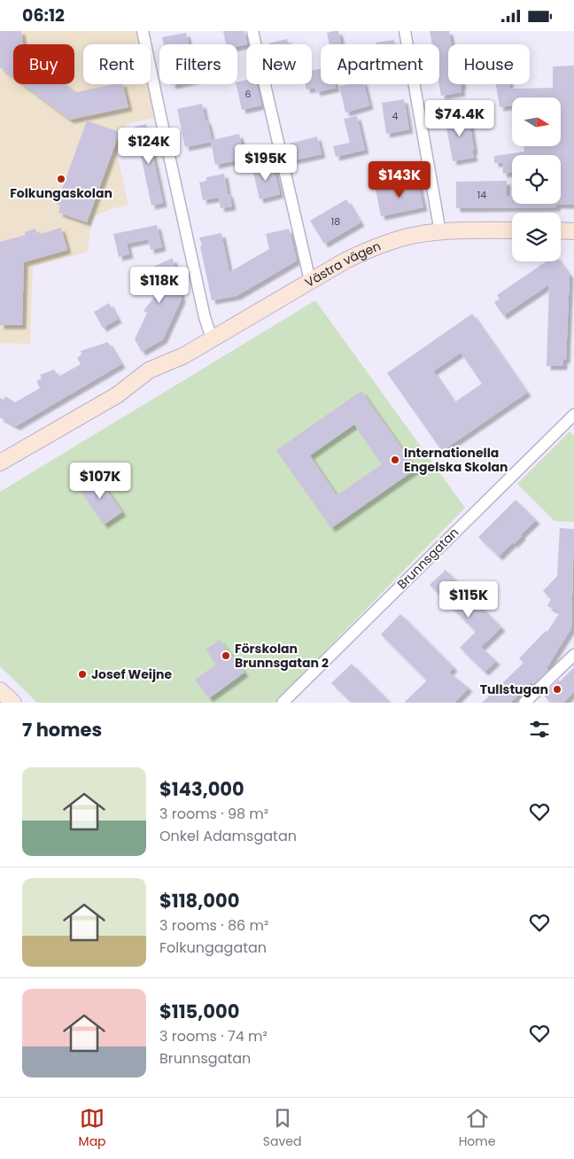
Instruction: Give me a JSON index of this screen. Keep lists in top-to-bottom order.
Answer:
{
  "streets": {
    "main road": ["Västra vägen"],
    "street": ["Brunnsgatan"]
  },
  "places": [
    "Folkungaskolan",
    "Internationella Engelska Skolan",
    "Förskolan Brunnsgatan 2",
    "Josef Weijne",
    "Tullstugan"
  ],
  "house_numbers": [
    "6",
    "4",
    "14",
    "18"
  ],
  "north": "right",
  "page": {
    "status": "06:12",
    "chip": [
      "Buy",
      "Rent",
      "Filters",
      "New",
      "Apartment",
      "House"
    ],
    "price": [
      "$74.4K",
      "$124K",
      "$195K",
      "$143K",
      "$118K",
      "$107K",
      "$115K"
    ],
    "heading": "7 homes",
    "list": [
      {
        "name": "$143,000",
        "note": "3 rooms · 98 m² · Onkel Adamsgatan"
      },
      {
        "name": "$118,000",
        "note": "3 rooms · 86 m² · Folkungagatan"
      },
      {
        "name": "$115,000",
        "note": "3 rooms · 74 m² · Brunnsgatan"
      }
    ],
    "tabs": ["Map", "Saved", "Home"]
  }
}
